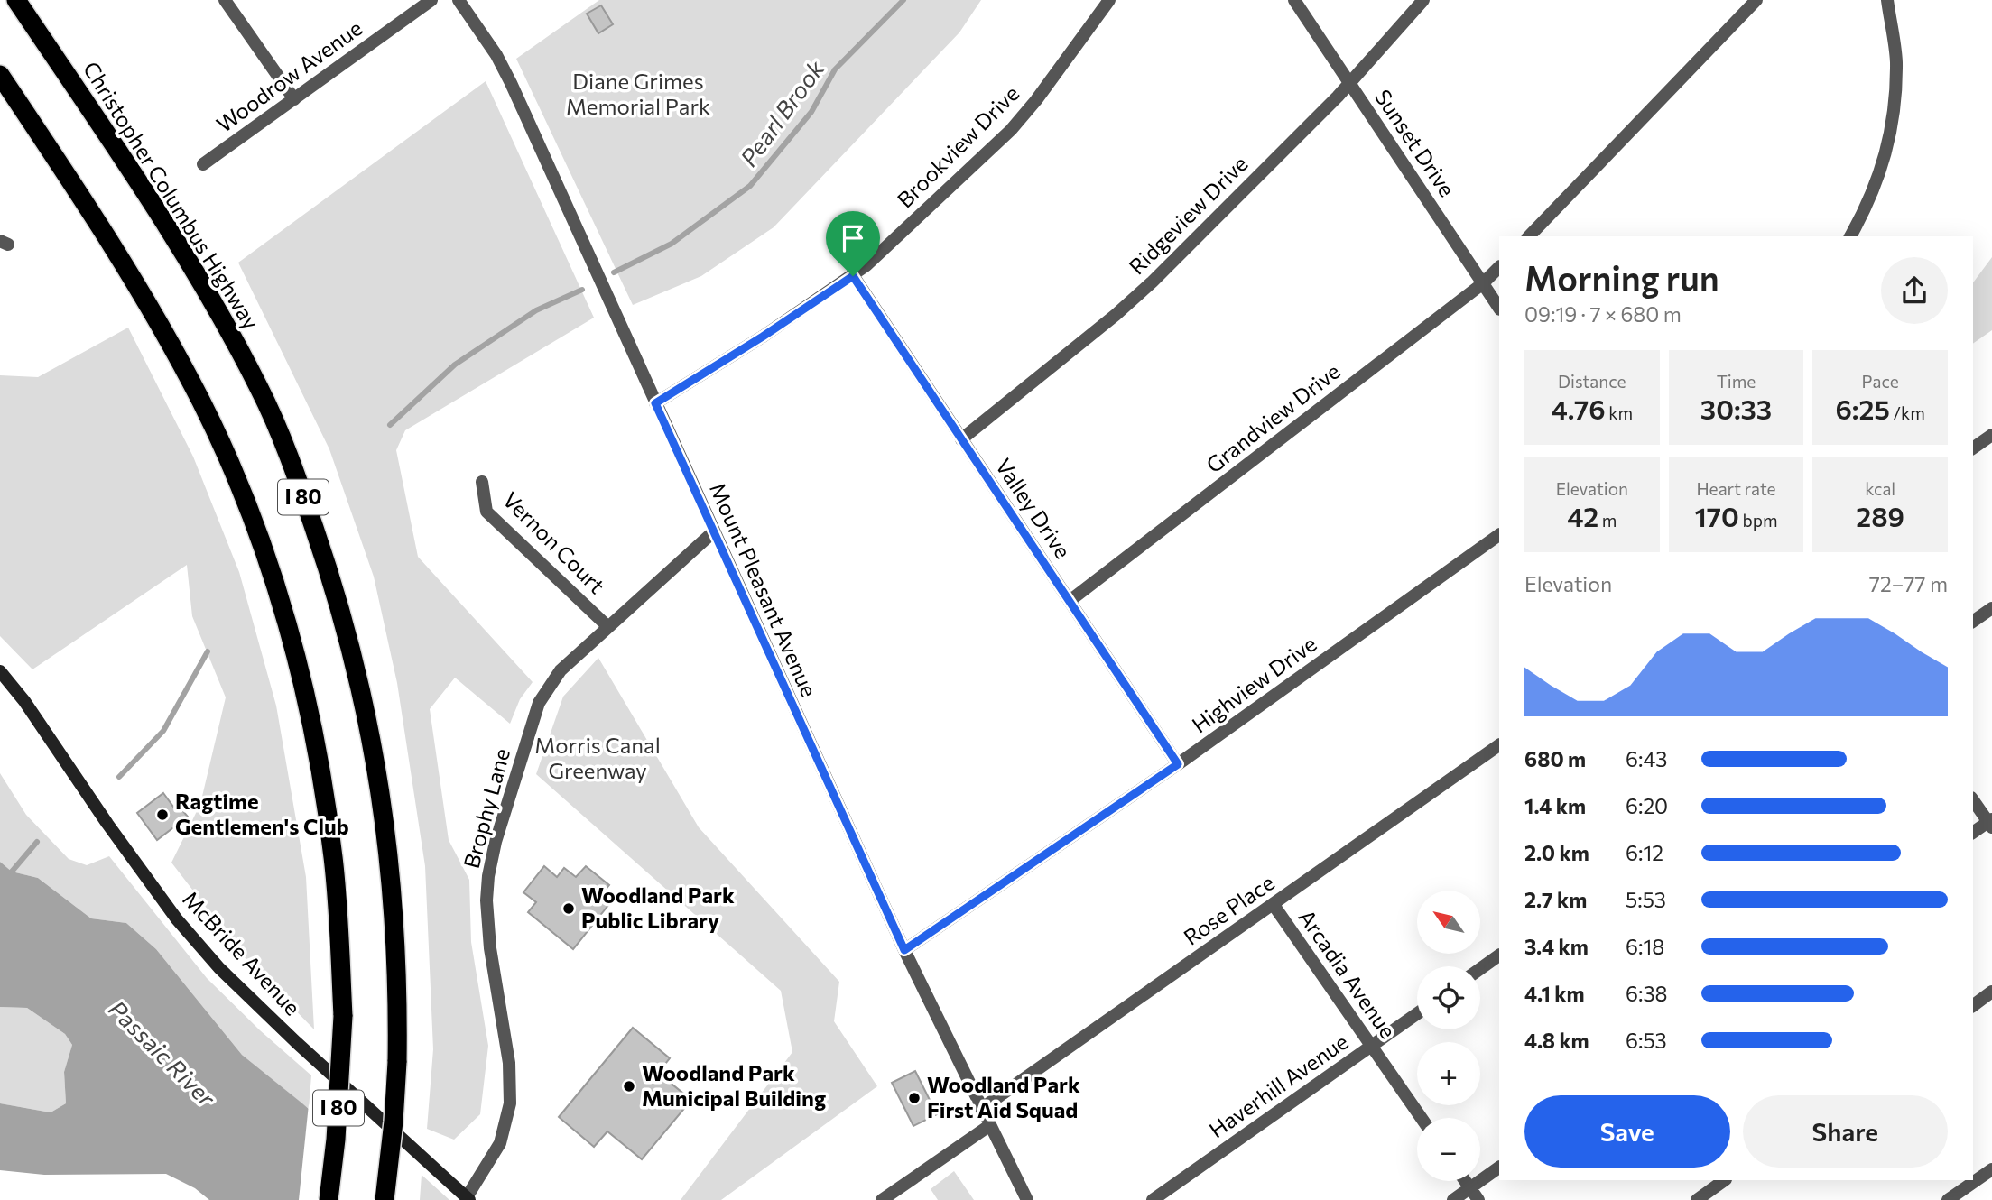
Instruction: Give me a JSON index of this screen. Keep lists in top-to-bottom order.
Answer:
{
  "streets": {
    "highway": ["Christopher Columbus Highway", "I 80"],
    "main road": ["McBride Avenue"],
    "street": [
      "Woodrow Avenue",
      "Sunset Drive",
      "Brookview Drive",
      "Ridgeview Drive",
      "Grandview Drive",
      "Valley Drive",
      "Vernon Court",
      "Mount Pleasant Avenue",
      "Highview Drive",
      "Brophy Lane",
      "Rose Place",
      "Arcadia Avenue",
      "Haverhill Avenue"
    ]
  },
  "crossings": [
    ["Sunset Drive", "Ridgeview Drive"],
    ["Sunset Drive", "Grandview Drive"],
    ["Brookview Drive", "Valley Drive"],
    ["Brookview Drive", "Mount Pleasant Avenue"],
    ["Ridgeview Drive", "Valley Drive"],
    ["Grandview Drive", "Valley Drive"],
    ["Valley Drive", "Highview Drive"],
    ["Vernon Court", "Brophy Lane"],
    ["Mount Pleasant Avenue", "Highview Drive"],
    ["Mount Pleasant Avenue", "Brophy Lane"],
    ["Mount Pleasant Avenue", "Rose Place"],
    ["Brophy Lane", "McBride Avenue"],
    ["Rose Place", "Arcadia Avenue"],
    ["Arcadia Avenue", "Haverhill Avenue"]
  ],
  "water": ["Pearl Brook", "Passaic River"],
  "parks": ["Diane Grimes Memorial Park", "Morris Canal Greenway"],
  "places": [
    "Ragtime Gentlemen's Club",
    "Woodland Park Public Library",
    "Woodland Park Municipal Building",
    "Woodland Park First Aid Squad"
  ],
  "north": "top left",
  "page": {
    "heading": ["Morning run", "09:19 · 7 × 680 m"],
    "stats": [
      ["Distance", "4.76 km"],
      ["Time", "30:33"],
      ["Pace", "6:25 /km"],
      ["Elevation", "42 m"],
      ["Heart rate", "170 bpm"],
      ["kcal", "289"]
    ],
    "chart": ["Elevation", "72–77 m"],
    "list": [
      {
        "name": "680 m",
        "note": "6:43"
      },
      {
        "name": "1.4 km",
        "note": "6:20"
      },
      {
        "name": "2.0 km",
        "note": "6:12"
      },
      {
        "name": "2.7 km",
        "note": "5:53"
      },
      {
        "name": "3.4 km",
        "note": "6:18"
      },
      {
        "name": "4.1 km",
        "note": "6:38"
      },
      {
        "name": "4.8 km",
        "note": "6:53"
      }
    ],
    "map_buttons": ["+", "−"],
    "buttons": ["Save", "Share"]
  }
}
